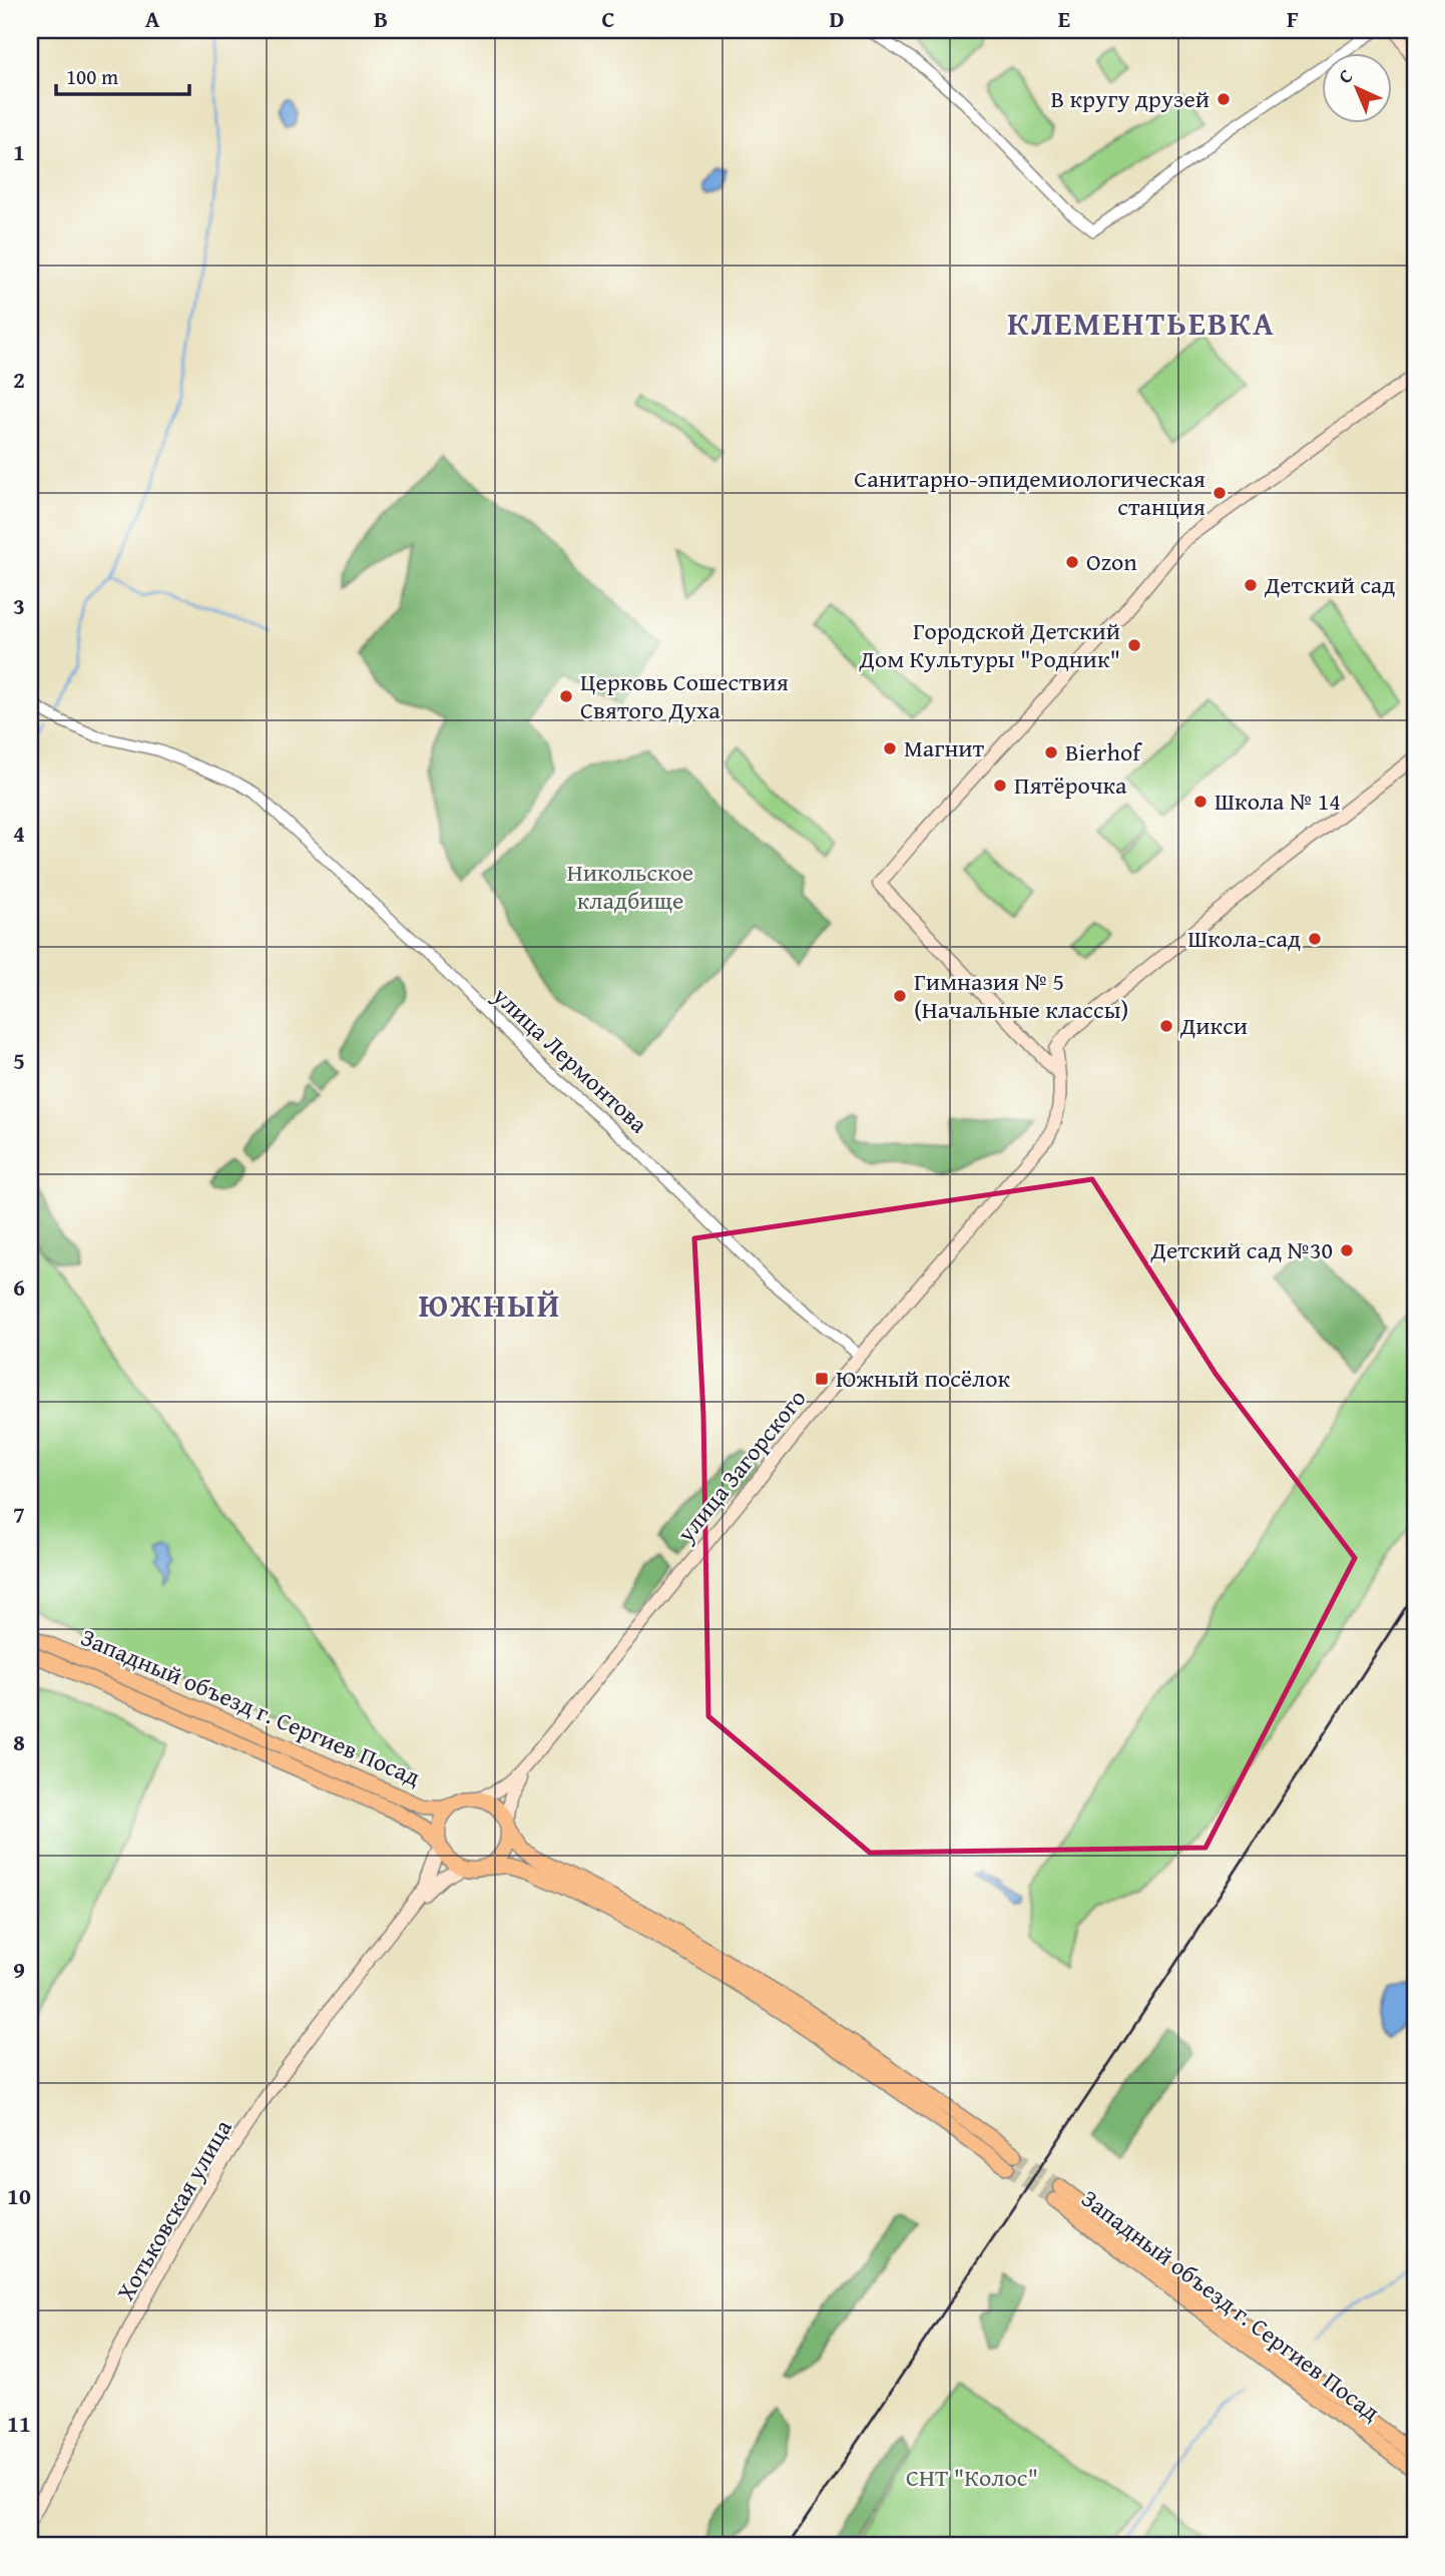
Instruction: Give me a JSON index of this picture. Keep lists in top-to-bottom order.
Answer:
{
  "streets": {
    "main road": ["улица Загорского", "Западный объезд г. Сергиев Посад", "Хотьковская улица"],
    "street": ["улица Лермонтова"]
  },
  "crossings": [
    ["улица Лермонтова", "улица Загорского"]
  ],
  "districts": ["КЛЕМЕНТЬЕВКА", "ЮЖНЫЙ"],
  "parks": ["Никольское кладбище", "СНТ \"Колос\""],
  "places": {
    "other": [
      "В кругу друзей",
      "Санитарно-эпидемиологическая станция",
      "Ozon",
      "Детский сад",
      "Городской Детский Дом Культуры \"Родник\"",
      "Церковь Сошествия Святого Духа",
      "Магнит",
      "Bierhof",
      "Пятёрочка",
      "Школа № 14",
      "Школа-сад",
      "Гимназия № 5 (Начальные классы)",
      "Дикси",
      "Детский сад №30"
    ],
    "transit": ["Южный посёлок"]
  },
  "scale_bar": "100 m",
  "north": "top left",
  "grid": {
    "columns": [
      "A",
      "B",
      "C",
      "D",
      "E",
      "F"
    ],
    "rows": [
      "1",
      "2",
      "3",
      "4",
      "5",
      "6",
      "7",
      "8",
      "9",
      "10",
      "11"
    ]
  }
}
